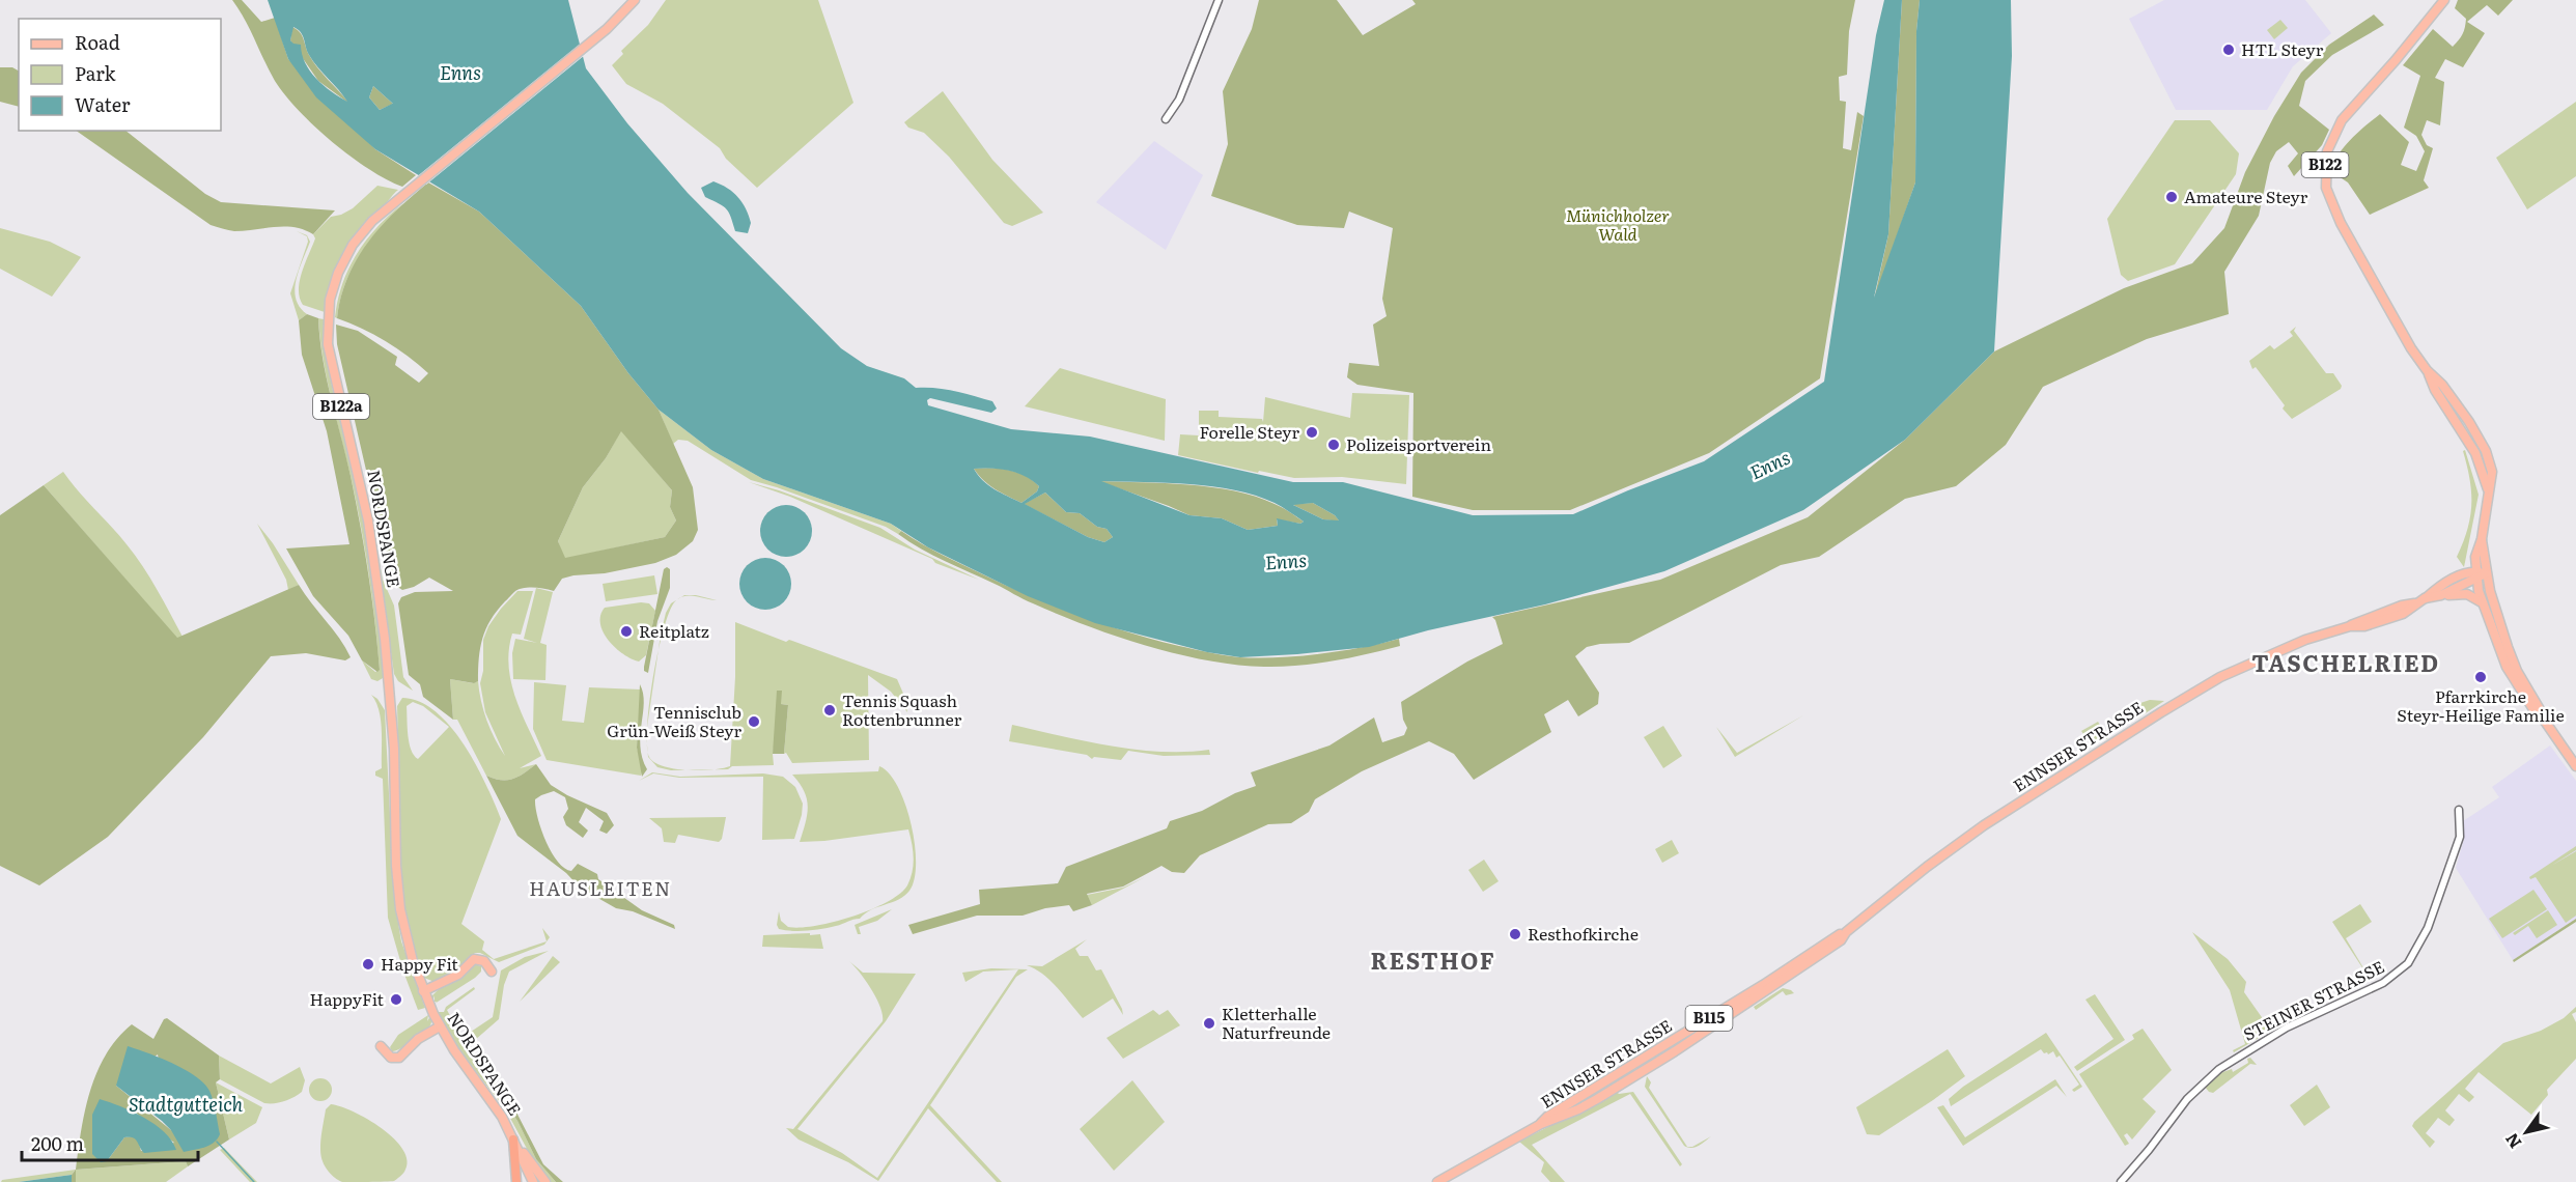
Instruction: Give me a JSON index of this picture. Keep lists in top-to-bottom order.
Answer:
{
  "streets": {
    "main road": [
      "B122",
      "B122a",
      "NORDSPANGE",
      "ENNSER STRASSE",
      "B115"
    ],
    "street": ["STEINER STRASSE"]
  },
  "crossings": [
    ["B122", "ENNSER STRASSE"]
  ],
  "districts": ["TASCHELRIED", "HAUSLEITEN", "RESTHOF"],
  "water": ["Enns", "Stadtgutteich"],
  "parks": ["Münichholzer Wald"],
  "places": [
    "HTL Steyr",
    "Amateure Steyr",
    "Forelle Steyr",
    "Polizeisportverein",
    "Reitplatz",
    "Pfarrkirche Steyr-Heilige Familie",
    "Tennis Squash Rottenbrunner",
    "Tennisclub Grün-Weiß Steyr",
    "Resthofkirche",
    "Happy Fit",
    "HappyFit",
    "Kletterhalle Naturfreunde"
  ],
  "legend": ["Road", "Park", "Water"],
  "scale_bar": "200 m",
  "north": "bottom left"
}
